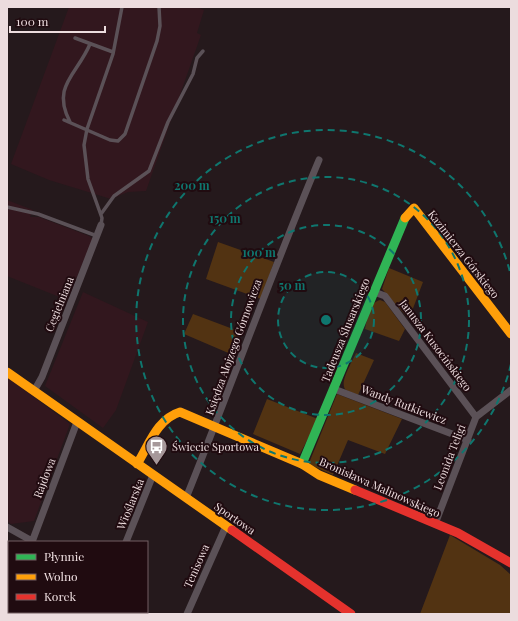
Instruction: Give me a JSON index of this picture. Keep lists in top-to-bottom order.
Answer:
{
  "streets": {
    "street": [
      "Kazimierza Górskiego",
      "Cegielniana",
      "Tadeusza Ślusarskiego",
      "Janusza Kusocińskiego",
      "Księdza Alojzego Górnowicza",
      "Wandy Rutkiewicz",
      "Leonida Teligi",
      "Rajdowa",
      "Bronisława Malinowskiego",
      "Wioślarska",
      "Sportowa",
      "Tenisowa"
    ]
  },
  "crossings": [
    ["Kazimierza Górskiego", "Tadeusza Ślusarskiego"],
    ["Cegielniana", "Sportowa"],
    ["Tadeusza Ślusarskiego", "Janusza Kusocińskiego"],
    ["Tadeusza Ślusarskiego", "Wandy Rutkiewicz"],
    ["Tadeusza Ślusarskiego", "Bronisława Malinowskiego"],
    ["Janusza Kusocińskiego", "Leonida Teligi"],
    ["Księdza Alojzego Górnowicza", "Bronisława Malinowskiego"],
    ["Księdza Alojzego Górnowicza", "Sportowa"],
    ["Wandy Rutkiewicz", "Leonida Teligi"],
    ["Leonida Teligi", "Bronisława Malinowskiego"],
    ["Rajdowa", "Sportowa"],
    ["Bronisława Malinowskiego", "Sportowa"],
    ["Wioślarska", "Sportowa"],
    ["Sportowa", "Tenisowa"]
  ],
  "places": {
    "bus stop": ["Świecie Sportowa"]
  },
  "legend": ["Płynnie", "Wolno", "Korek"],
  "scale_bar": "100 m",
  "rings": [
    "200 m",
    "150 m",
    "100 m",
    "50 m"
  ]
}
